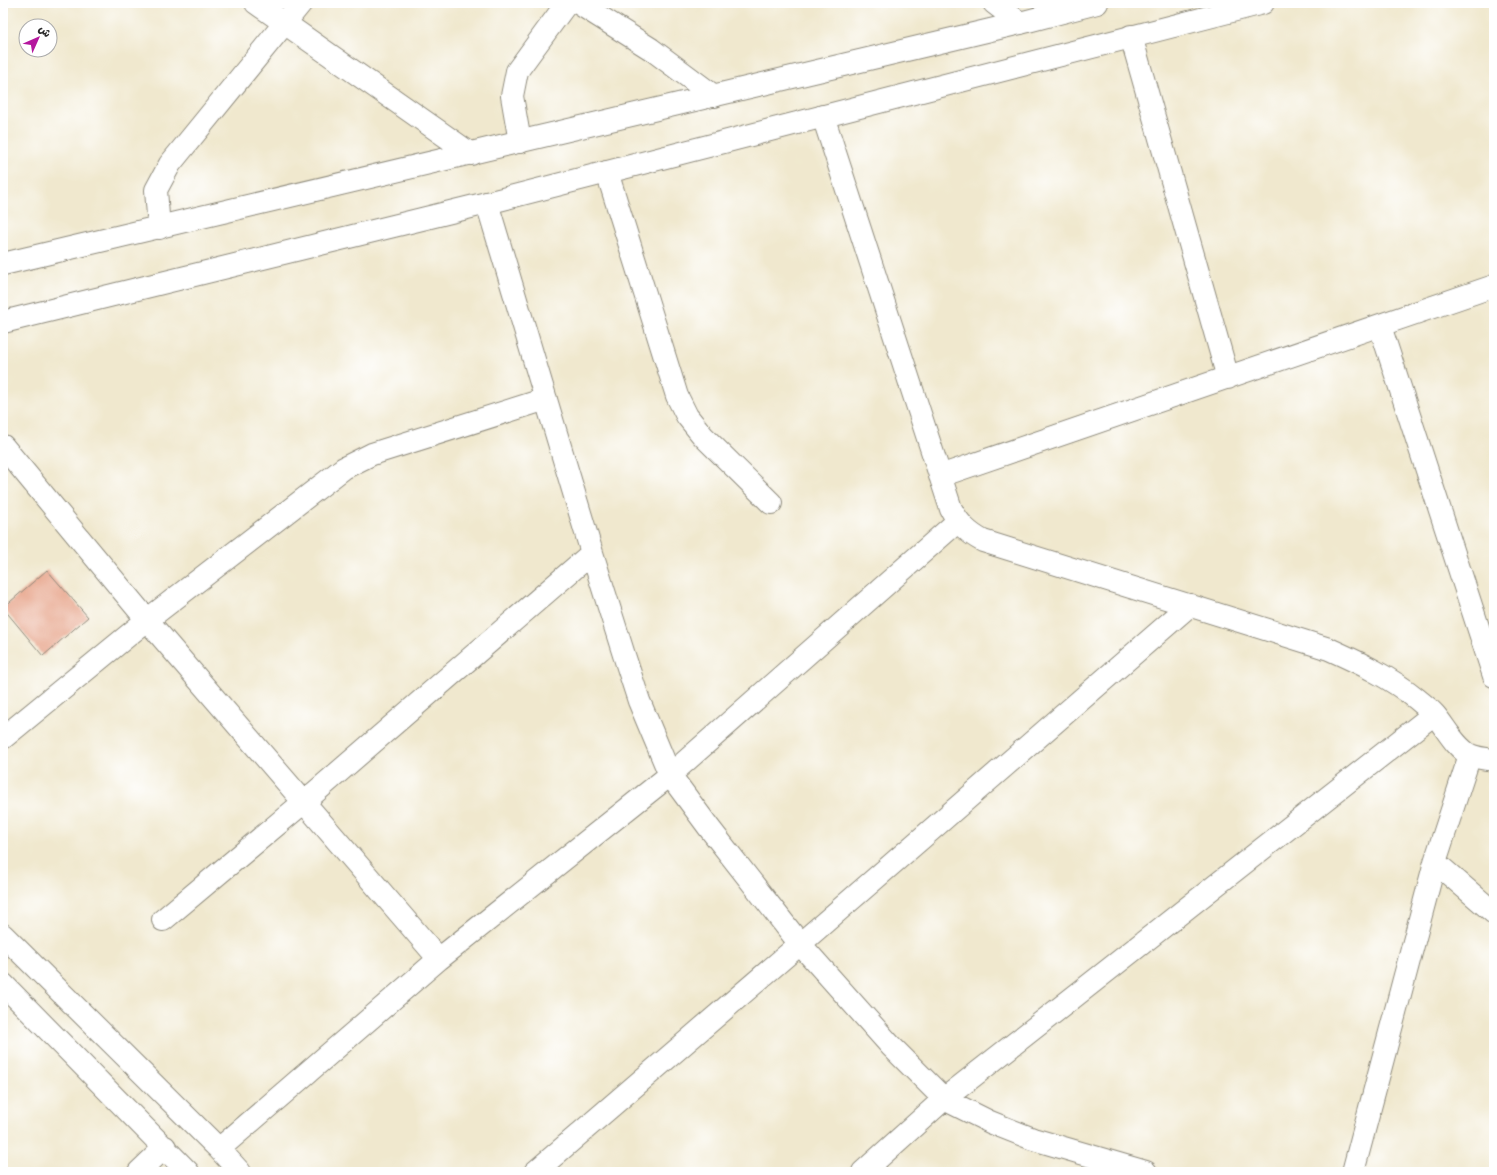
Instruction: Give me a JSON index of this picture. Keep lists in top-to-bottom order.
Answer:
{
  "north": "top right"
}
